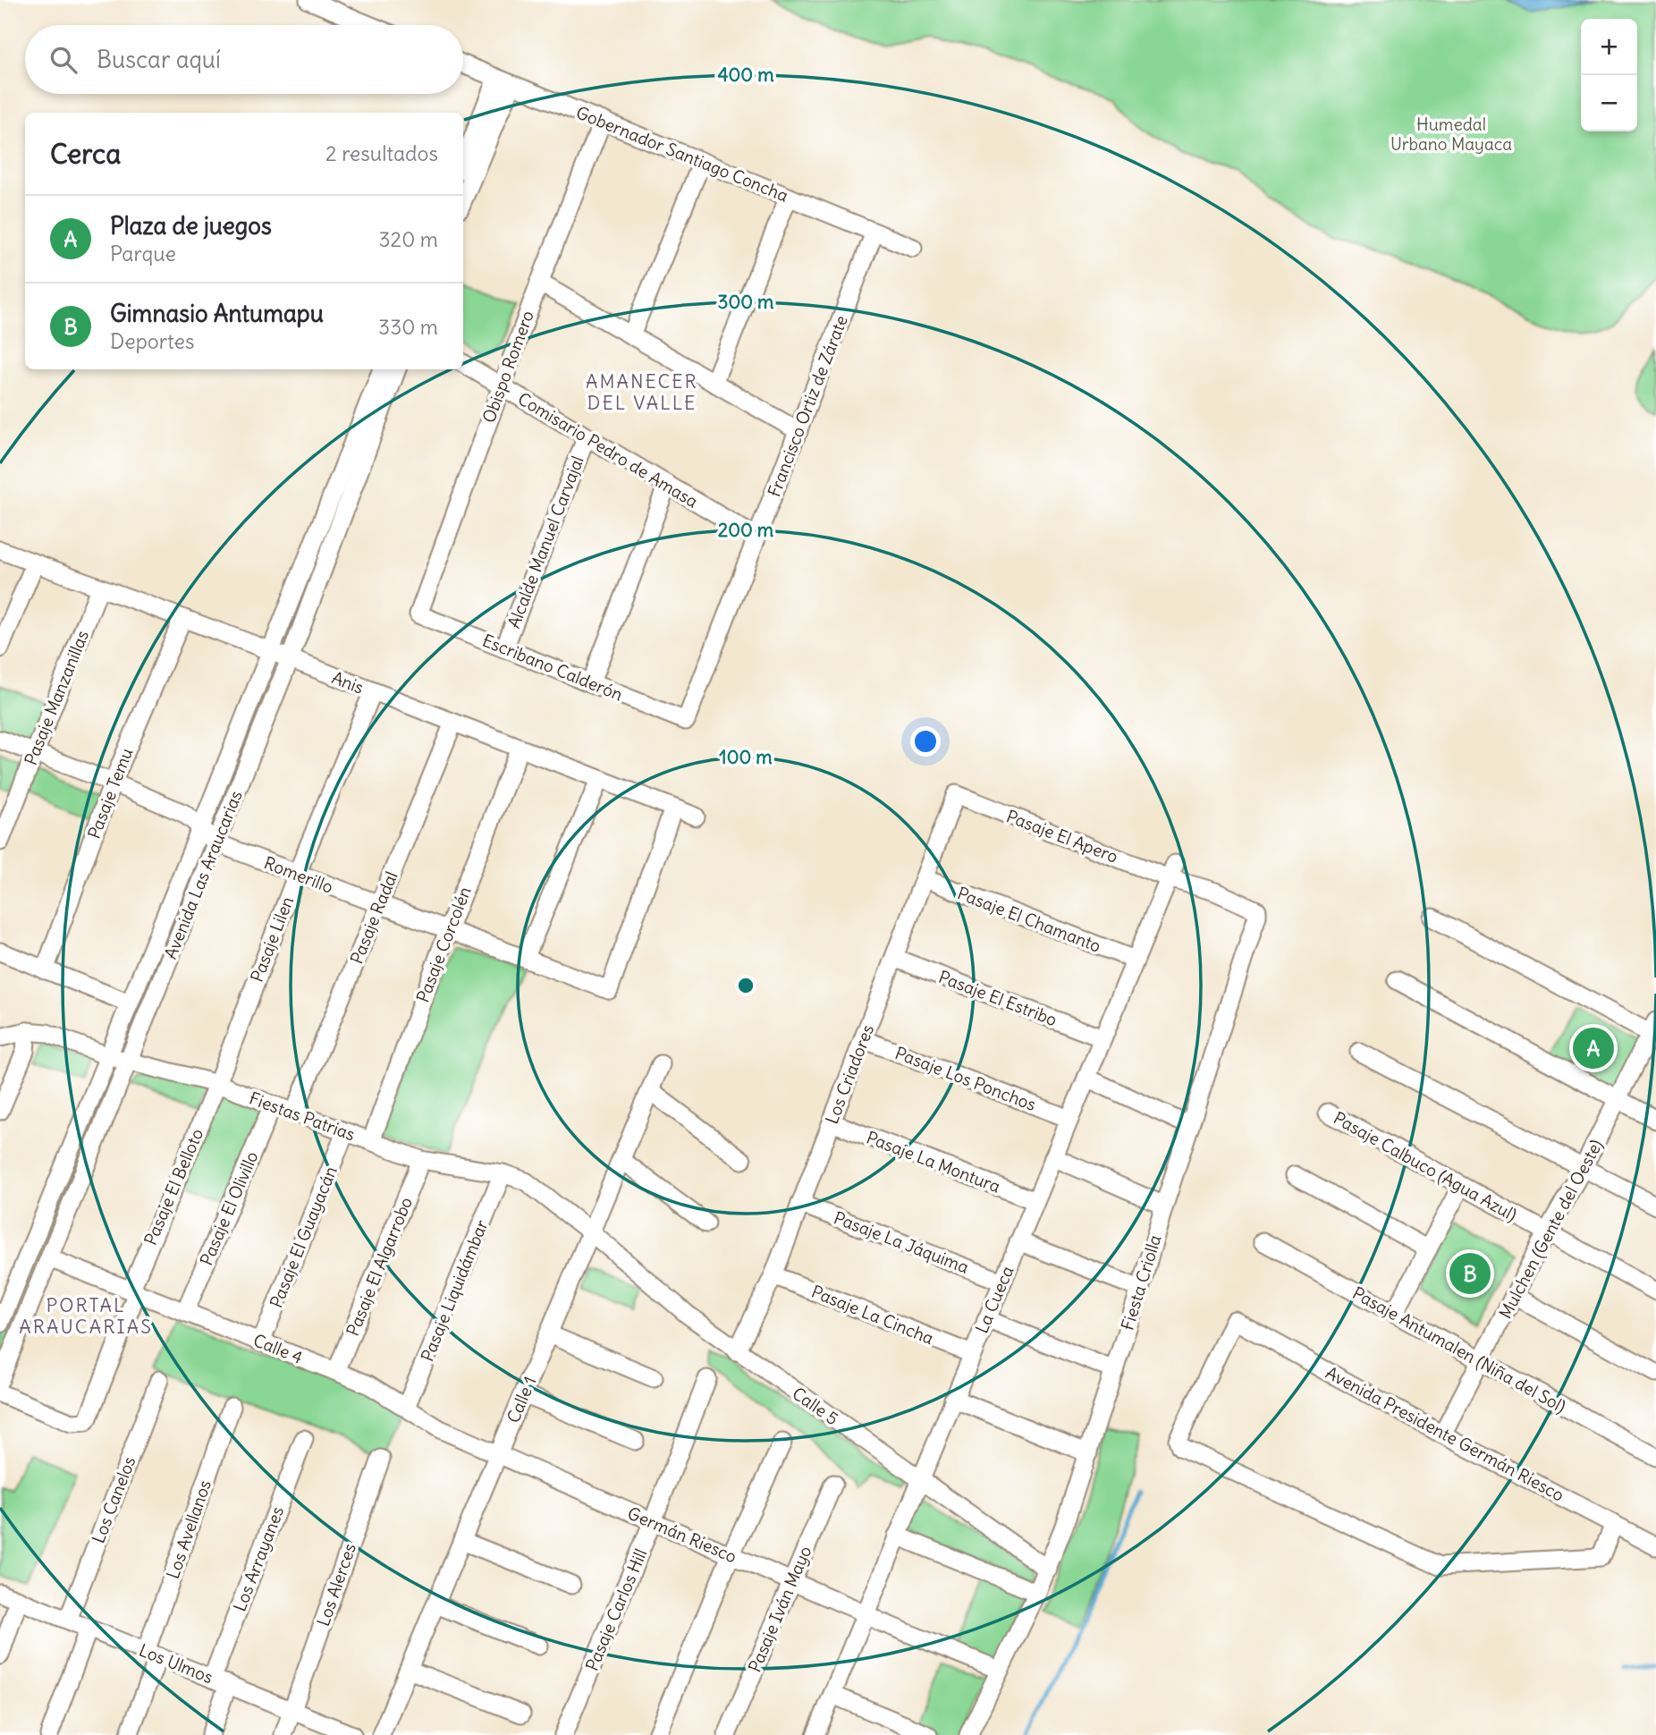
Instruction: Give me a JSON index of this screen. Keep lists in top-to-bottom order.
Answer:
{
  "streets": {
    "street": [
      "Gobernador Santiago Concha",
      "Obispo Romero",
      "Francisco Ortiz de Zárate",
      "Comisario Pedro de Amasa",
      "Alcalde Manuel Carvajal",
      "Escribano Calderón",
      "Anis",
      "Pasaje Manzanillas",
      "Pasaje Temu",
      "Pasaje El Apero",
      "Avenida Las Araucarias",
      "Romerillo",
      "Pasaje Radal",
      "Pasaje El Chamanto",
      "Pasaje Lilen",
      "Pasaje Corcolén",
      "Pasaje El Estribo",
      "Los Criadores",
      "Pasaje Los Ponchos",
      "Fiestas Patrias",
      "Pasaje La Montura",
      "Pasaje Calbuco (Agua Azul)",
      "Pasaje El Belloto",
      "Pasaje El Olivillo",
      "Mulchen (Gente del Oeste)",
      "Pasaje El Guayacán",
      "Pasaje La Jáquima",
      "Pasaje El Algarrobo",
      "Fiesta Criolla",
      "Pasaje Liquidámbar",
      "La Cueca",
      "Pasaje La Cincha",
      "Calle 4",
      "Pasaje Antumalen (Niña del Sol)",
      "Calle 1",
      "Calle 5",
      "Avenida Presidente Germán Riesco",
      "Los Canelos",
      "Los Avellanos",
      "Germán Riesco",
      "Los Arrayanes",
      "Los Alerces",
      "Pasaje Iván Mayo",
      "Pasaje Carlos Hill",
      "Los Ulmos"
    ]
  },
  "crossings": [
    ["Gobernador Santiago Concha", "Obispo Romero"],
    ["Gobernador Santiago Concha", "Francisco Ortiz de Zárate"],
    ["Obispo Romero", "Comisario Pedro de Amasa"],
    ["Obispo Romero", "Escribano Calderón"],
    ["Francisco Ortiz de Zárate", "Comisario Pedro de Amasa"],
    ["Francisco Ortiz de Zárate", "Escribano Calderón"],
    ["Comisario Pedro de Amasa", "Alcalde Manuel Carvajal"],
    ["Alcalde Manuel Carvajal", "Escribano Calderón"],
    ["Anis", "Pasaje Manzanillas"],
    ["Anis", "Pasaje Temu"],
    ["Anis", "Avenida Las Araucarias"],
    ["Anis", "Romerillo"],
    ["Anis", "Pasaje Radal"],
    ["Anis", "Pasaje Lilen"],
    ["Anis", "Pasaje Corcolén"],
    ["Pasaje Manzanillas", "Romerillo"],
    ["Pasaje Temu", "Romerillo"],
    ["Pasaje El Apero", "Los Criadores"],
    ["Pasaje El Apero", "Fiesta Criolla"],
    ["Pasaje El Apero", "La Cueca"],
    ["Avenida Las Araucarias", "Romerillo"],
    ["Avenida Las Araucarias", "Fiestas Patrias"],
    ["Avenida Las Araucarias", "Calle 4"],
    ["Romerillo", "Pasaje Radal"],
    ["Romerillo", "Pasaje Lilen"],
    ["Romerillo", "Pasaje Corcolén"],
    ["Pasaje Radal", "Fiestas Patrias"],
    ["Pasaje El Chamanto", "Los Criadores"],
    ["Pasaje El Chamanto", "La Cueca"],
    ["Pasaje Lilen", "Fiestas Patrias"],
    ["Pasaje Lilen", "Pasaje El Belloto"],
    ["Pasaje Corcolén", "Fiestas Patrias"],
    ["Pasaje El Estribo", "Los Criadores"],
    ["Pasaje El Estribo", "La Cueca"],
    ["Los Criadores", "Pasaje Los Ponchos"],
    ["Los Criadores", "Pasaje La Montura"],
    ["Los Criadores", "Pasaje La Jáquima"],
    ["Los Criadores", "Pasaje La Cincha"],
    ["Los Criadores", "Calle 5"],
    ["Pasaje Los Ponchos", "La Cueca"],
    ["Fiestas Patrias", "Pasaje El Belloto"],
    ["Fiestas Patrias", "Pasaje El Olivillo"],
    ["Fiestas Patrias", "Pasaje El Guayacán"],
    ["Fiestas Patrias", "Pasaje El Algarrobo"],
    ["Fiestas Patrias", "Pasaje Liquidámbar"],
    ["Fiestas Patrias", "Calle 1"],
    ["Fiestas Patrias", "Calle 5"],
    ["Pasaje La Montura", "La Cueca"],
    ["Pasaje Calbuco (Agua Azul)", "Mulchen (Gente del Oeste)"],
    ["Pasaje El Belloto", "Calle 4"],
    ["Pasaje El Olivillo", "Calle 4"],
    ["Mulchen (Gente del Oeste)", "Pasaje Antumalen (Niña del Sol)"],
    ["Mulchen (Gente del Oeste)", "Avenida Presidente Germán Riesco"],
    ["Pasaje El Guayacán", "Calle 4"],
    ["Pasaje La Jáquima", "La Cueca"],
    ["Pasaje El Algarrobo", "Calle 4"],
    ["Fiesta Criolla", "La Cueca"],
    ["Fiesta Criolla", "Calle 5"],
    ["Fiesta Criolla", "Germán Riesco"],
    ["Pasaje Liquidámbar", "Calle 4"],
    ["La Cueca", "Pasaje La Cincha"],
    ["La Cueca", "Calle 5"],
    ["La Cueca", "Germán Riesco"],
    ["Calle 4", "Calle 1"],
    ["Calle 4", "Germán Riesco"],
    ["Calle 1", "Calle 5"],
    ["Calle 1", "Germán Riesco"],
    ["Los Canelos", "Los Ulmos"],
    ["Los Avellanos", "Los Ulmos"],
    ["Germán Riesco", "Pasaje Iván Mayo"],
    ["Germán Riesco", "Pasaje Carlos Hill"],
    ["Los Arrayanes", "Los Ulmos"],
    ["Los Alerces", "Los Ulmos"]
  ],
  "districts": ["AMANECER DEL VALLE", "PORTAL ARAUCARIAS"],
  "parks": ["Humedal Urbano Mayaca"],
  "page": {
    "map_buttons": ["+", "−"],
    "search": "Buscar aquí",
    "heading": ["Cerca", "2 resultados"],
    "list": [
      {
        "mark": "A",
        "name": "Plaza de juegos",
        "note": "Parque",
        "value": "320 m"
      },
      {
        "mark": "B",
        "name": "Gimnasio Antumapu",
        "note": "Deportes",
        "value": "330 m"
      }
    ],
    "pins": ["A", "B"]
  },
  "rings": [
    "400 m",
    "300 m",
    "200 m",
    "100 m"
  ]
}
